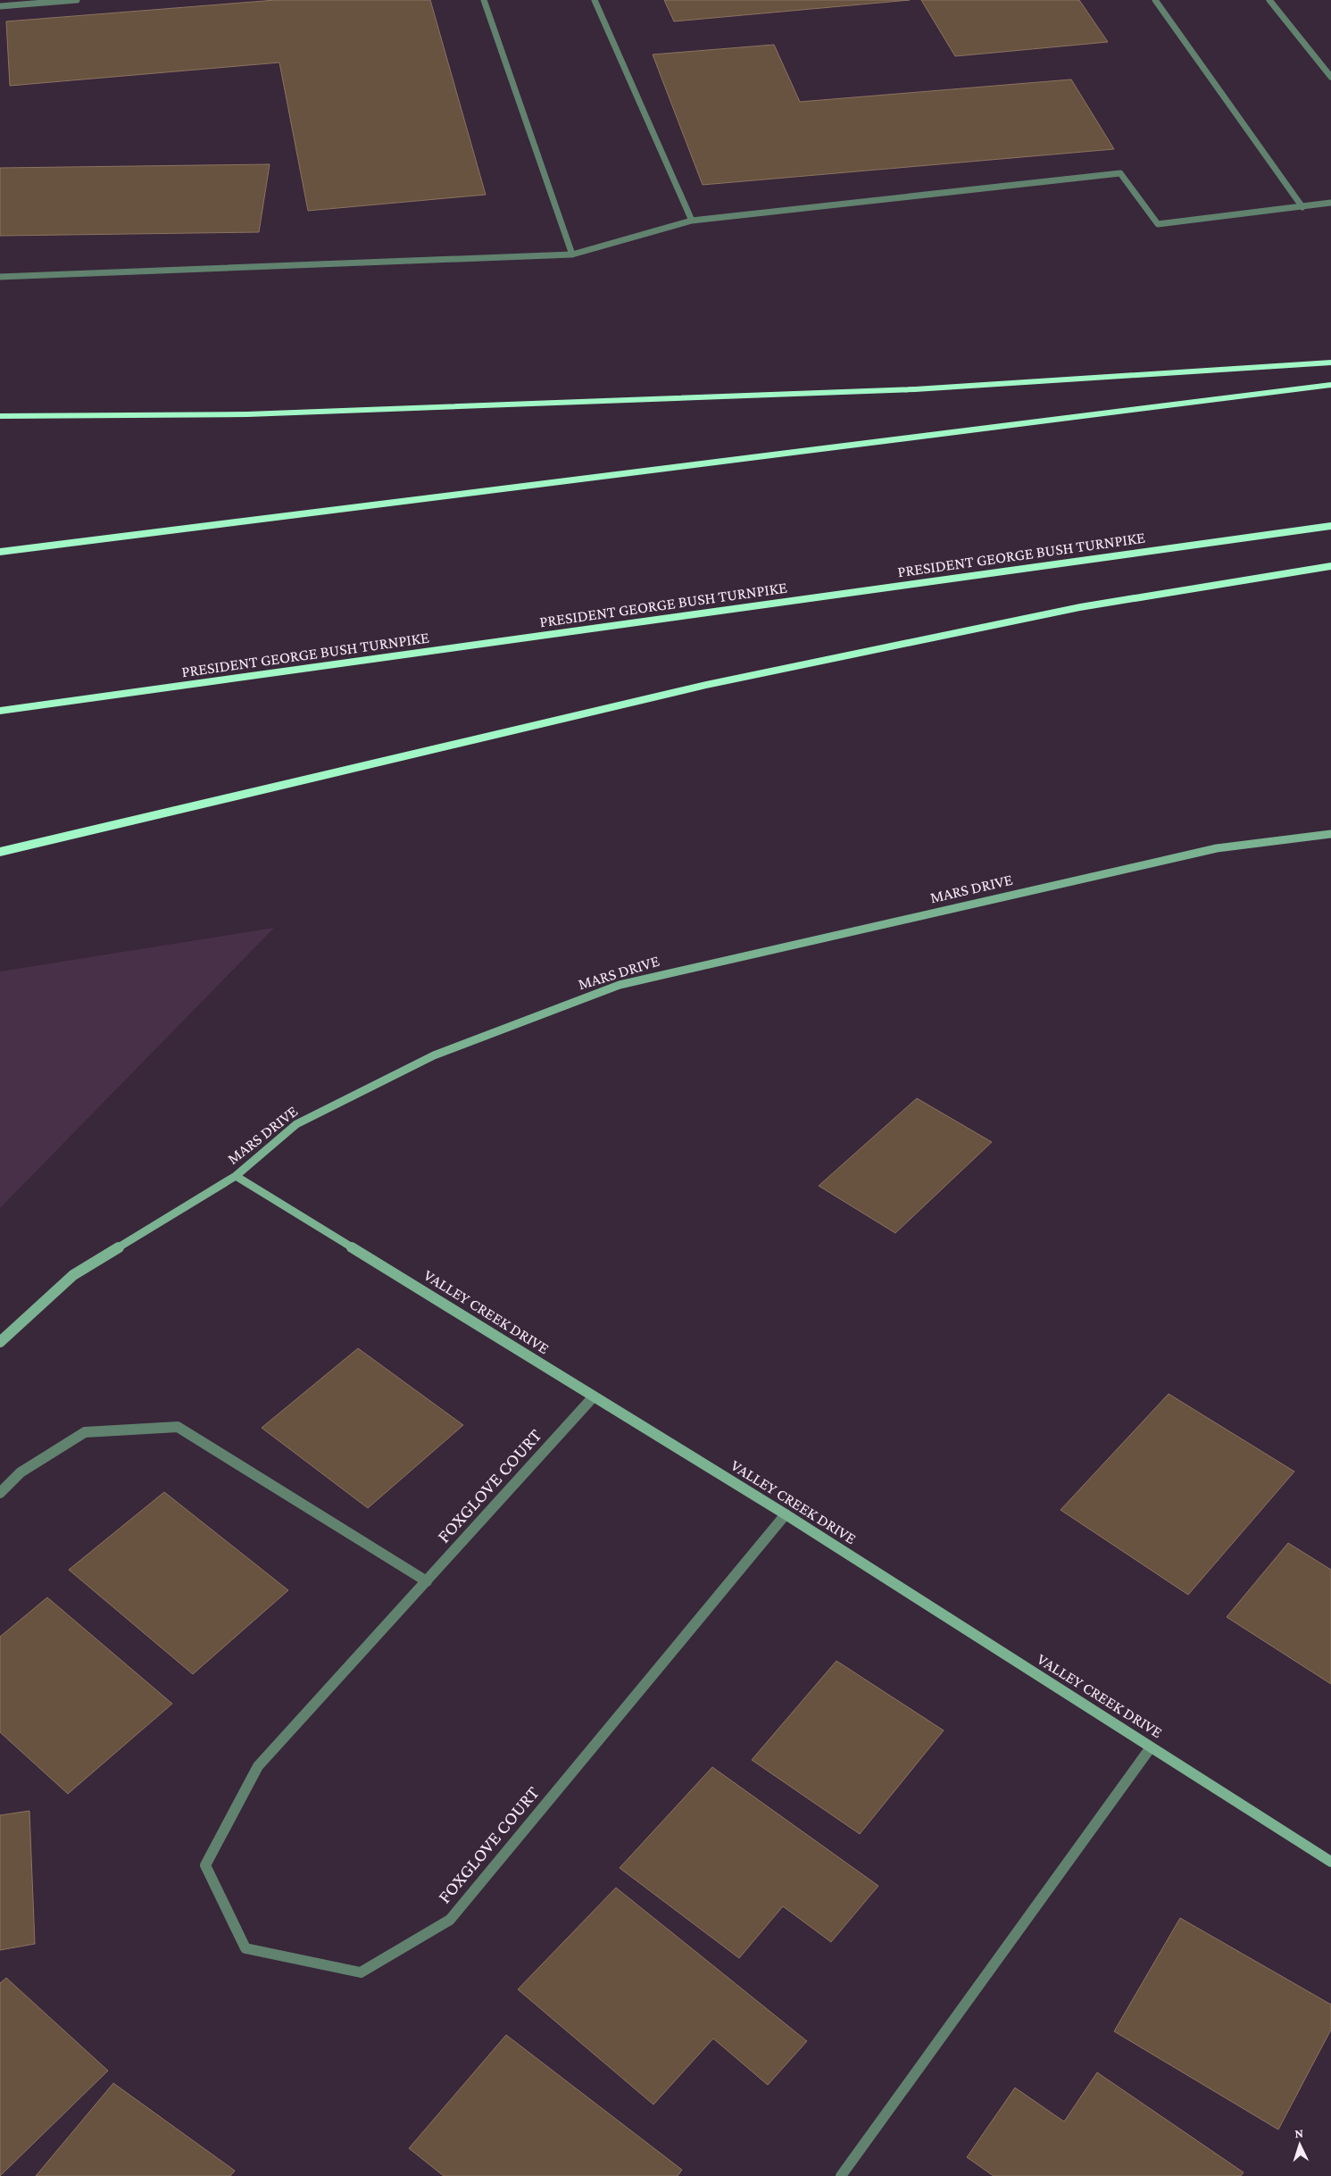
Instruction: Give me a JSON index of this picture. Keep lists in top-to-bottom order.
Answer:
{
  "streets": {
    "highway": ["PRESIDENT GEORGE BUSH TURNPIKE"],
    "street": ["MARS DRIVE", "VALLEY CREEK DRIVE", "FOXGLOVE COURT"]
  },
  "crossings": [
    ["MARS DRIVE", "VALLEY CREEK DRIVE"],
    ["VALLEY CREEK DRIVE", "FOXGLOVE COURT"]
  ],
  "north": "top"
}
